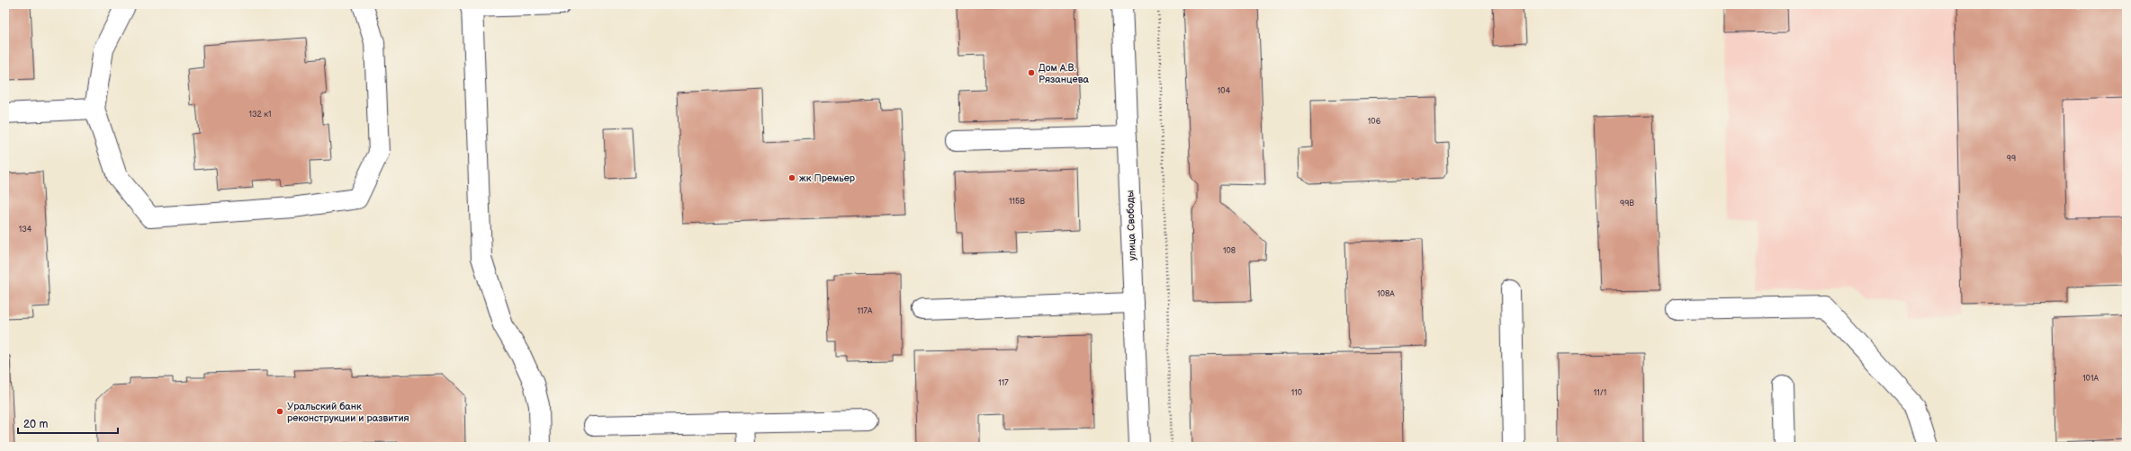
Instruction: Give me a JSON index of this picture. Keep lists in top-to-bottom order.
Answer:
{
  "streets": {
    "street": ["улица Свободы"]
  },
  "places": ["Дом А.В. Рязанцева", "жк Премьер", "Уральский банк реконструкции и развития"],
  "house_numbers": [
    "104",
    "132 к1",
    "106",
    "99",
    "115В",
    "99В",
    "134",
    "108",
    "108А",
    "117А",
    "101А",
    "117",
    "110",
    "11/1"
  ],
  "scale_bar": "20 m"
}
